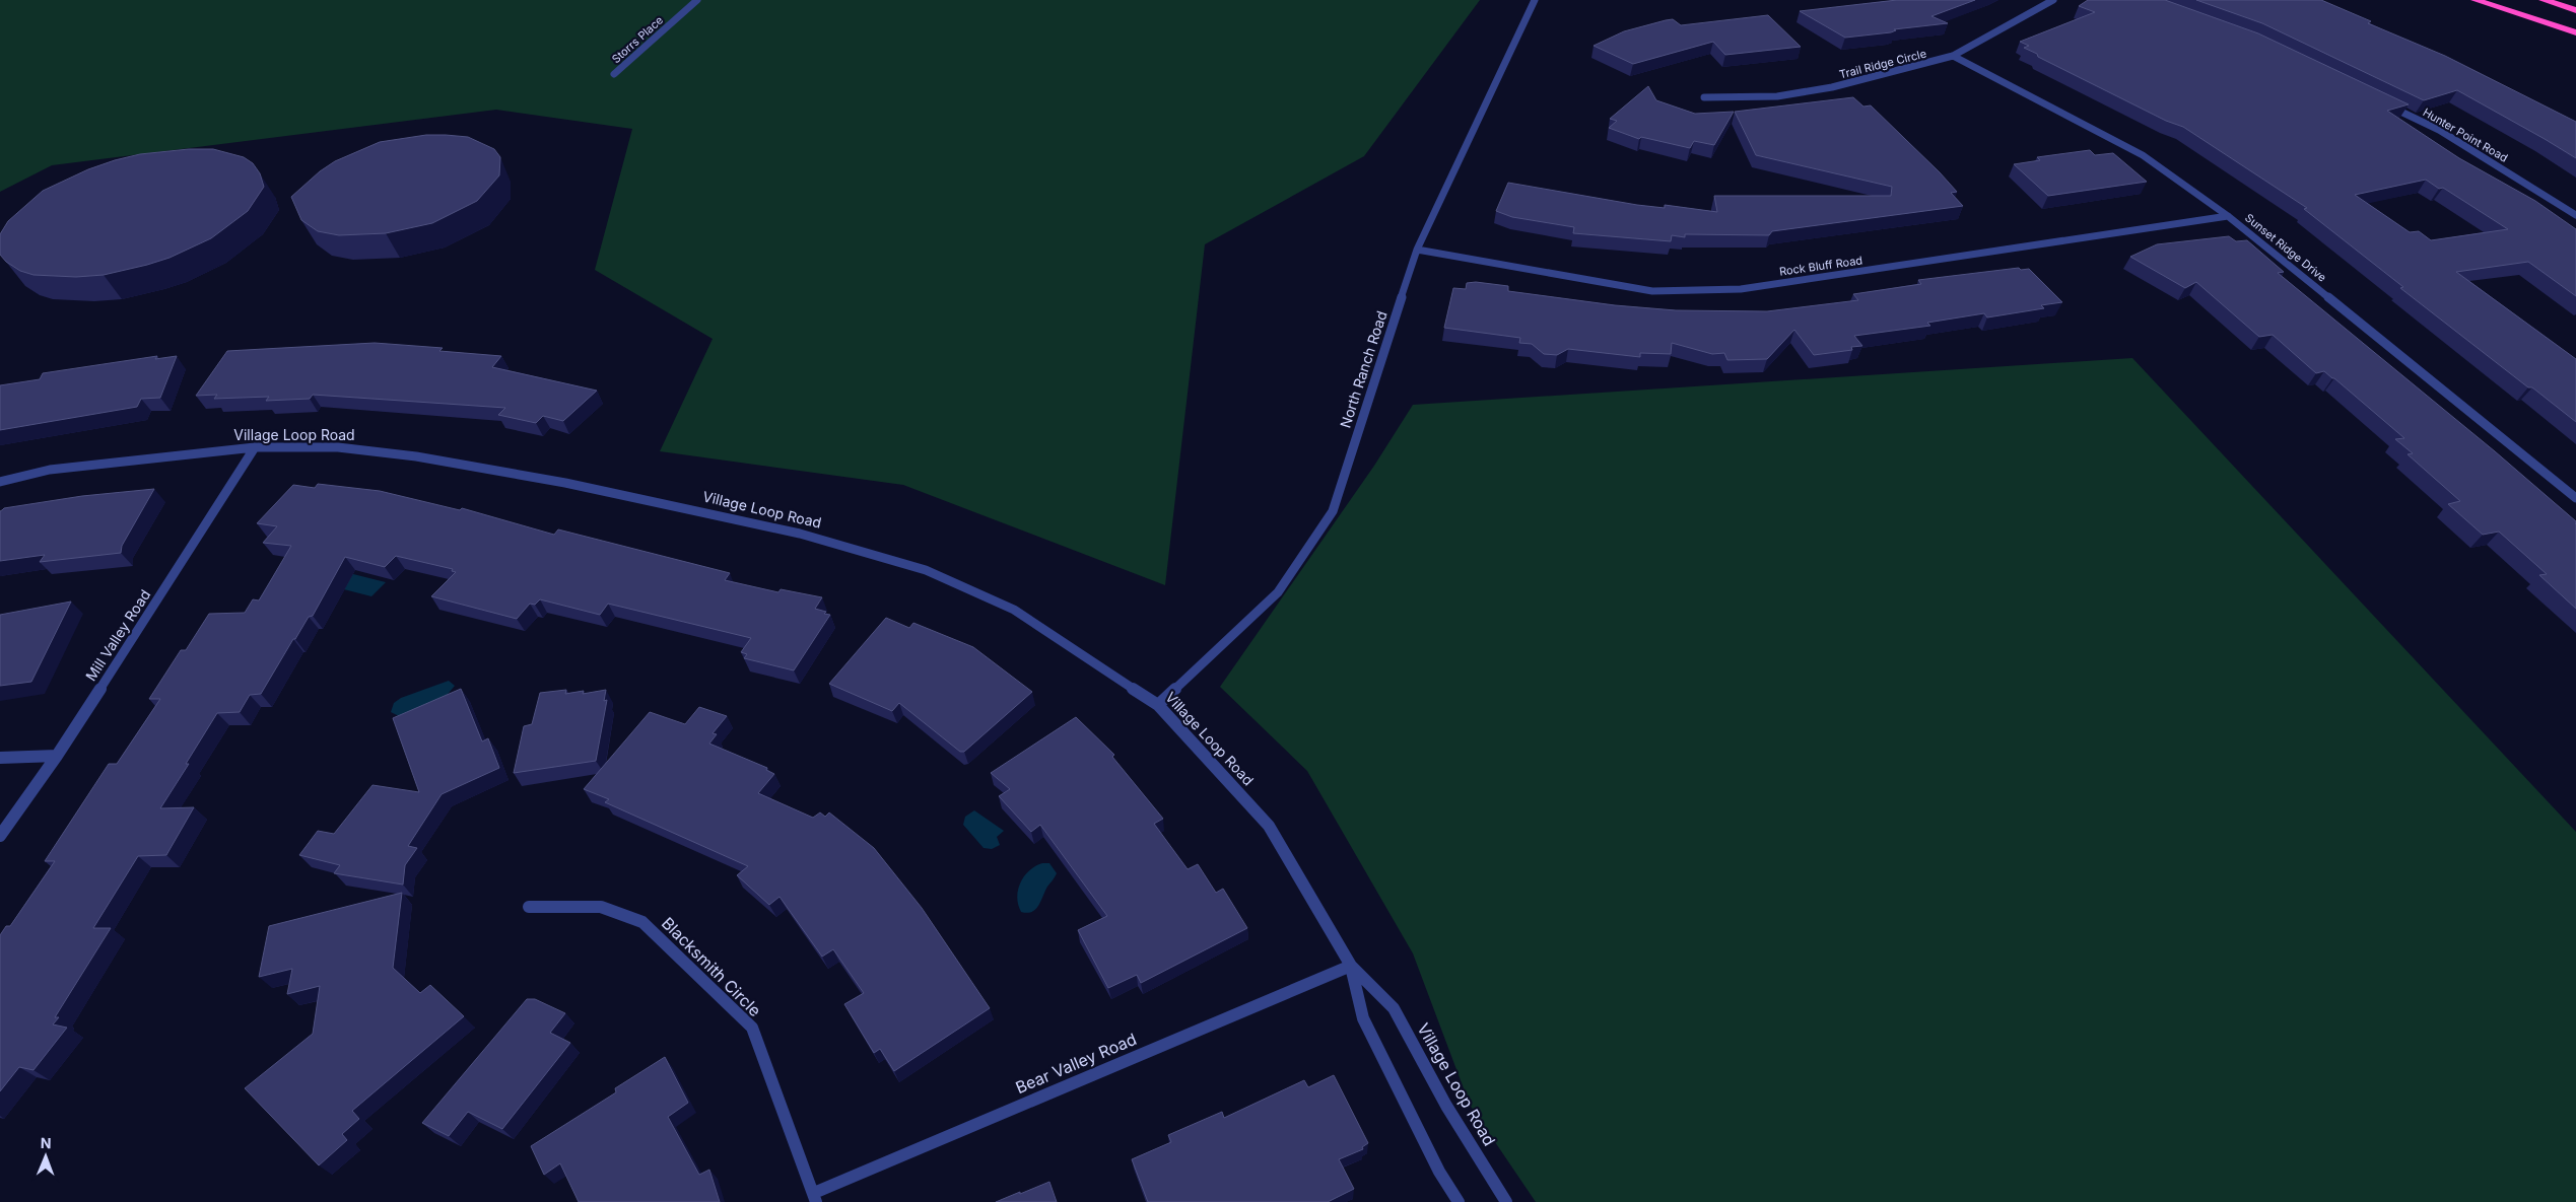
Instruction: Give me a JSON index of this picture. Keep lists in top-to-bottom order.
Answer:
{
  "streets": {
    "street": [
      "Storrs Place",
      "Trail Ridge Circle",
      "Hunter Point Road",
      "Sunset Ridge Drive",
      "Rock Bluff Road",
      "North Ranch Road",
      "Village Loop Road",
      "Mill Valley Road",
      "Blacksmith Circle",
      "Bear Valley Road"
    ]
  },
  "crossings": [
    ["Trail Ridge Circle", "Sunset Ridge Drive"],
    ["Sunset Ridge Drive", "Rock Bluff Road"],
    ["Rock Bluff Road", "North Ranch Road"],
    ["North Ranch Road", "Village Loop Road"],
    ["Village Loop Road", "Mill Valley Road"],
    ["Village Loop Road", "Bear Valley Road"],
    ["Blacksmith Circle", "Bear Valley Road"]
  ],
  "north": "top"
}
